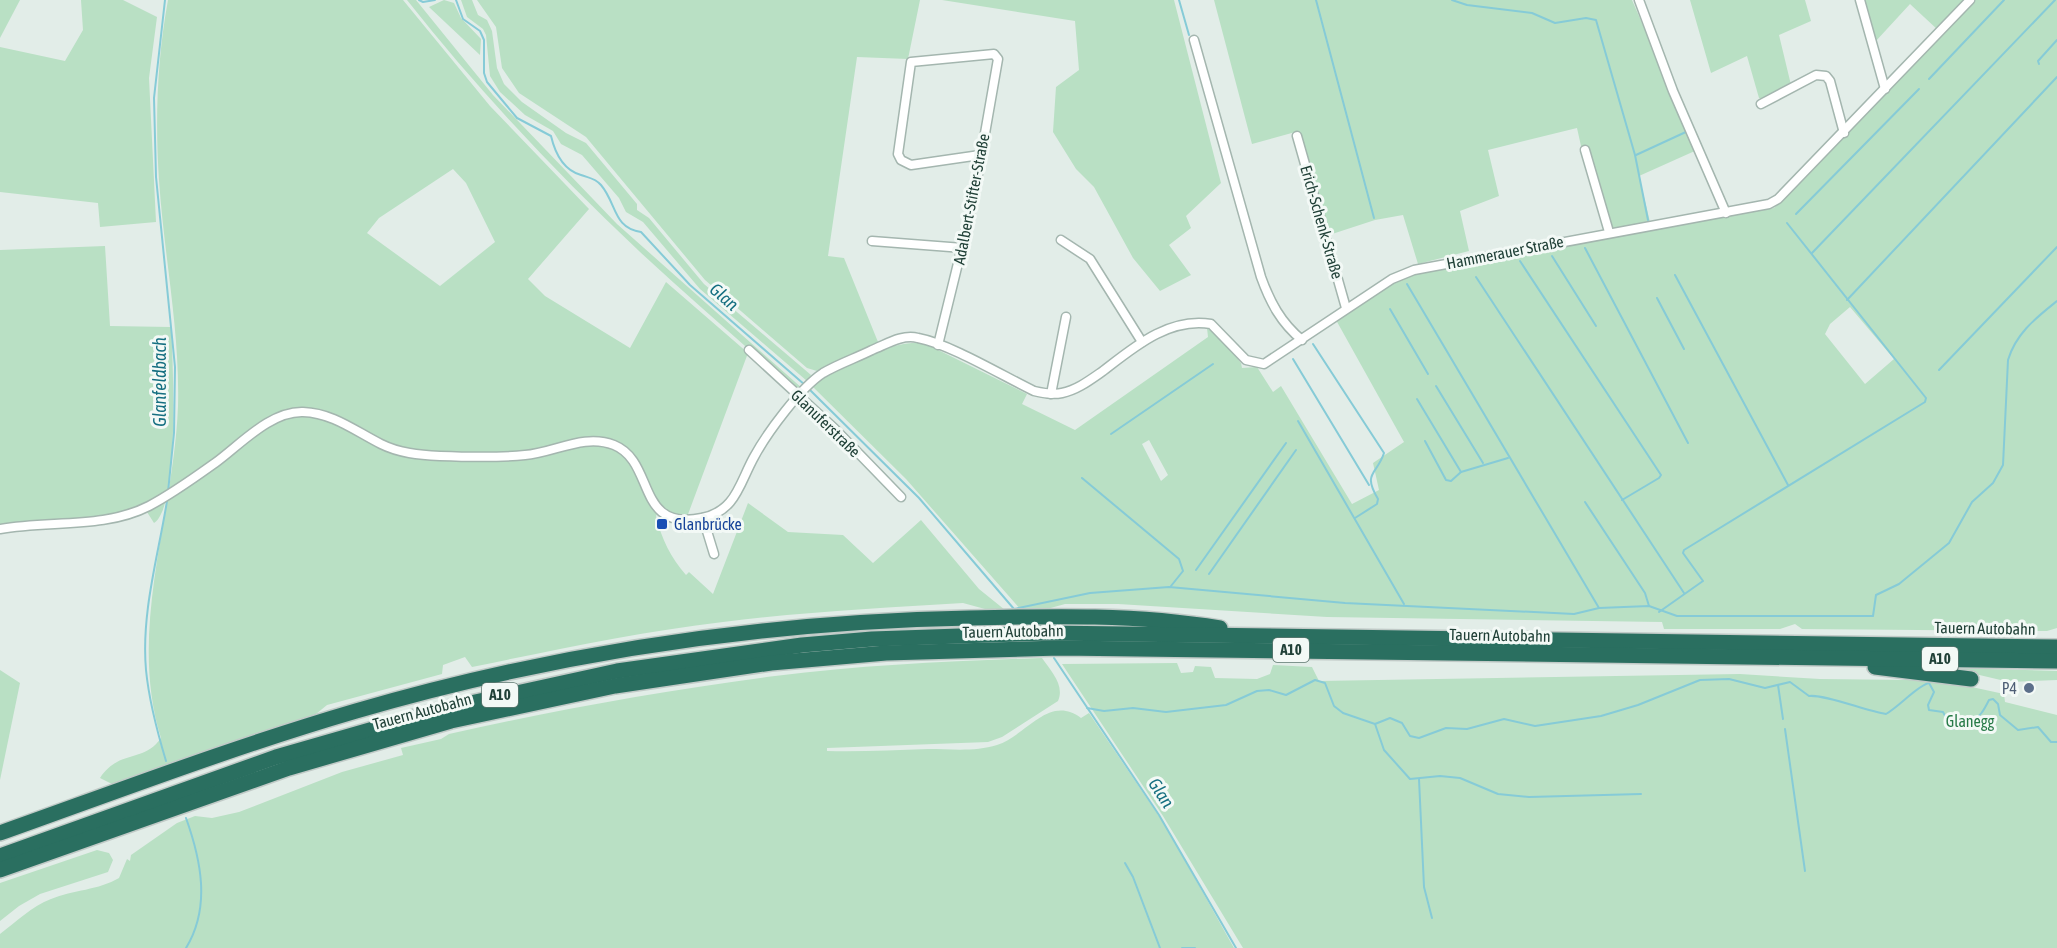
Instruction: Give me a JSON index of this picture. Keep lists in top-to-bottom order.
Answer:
{
  "streets": {
    "highway": ["Tauern Autobahn", "A10"],
    "street": [
      "Adalbert-Stifter-Straße",
      "Erich-Schenk-Straße",
      "Hammerauer Straße",
      "Glanuferstraße"
    ]
  },
  "crossings": [
    ["Erich-Schenk-Straße", "Hammerauer Straße"],
    ["Tauern Autobahn", "A10"]
  ],
  "water": ["Glan", "Glanfeldbach"],
  "parks": ["Glanegg"],
  "places": {
    "transit": ["Glanbrücke"],
    "other": ["P4"]
  }
}
